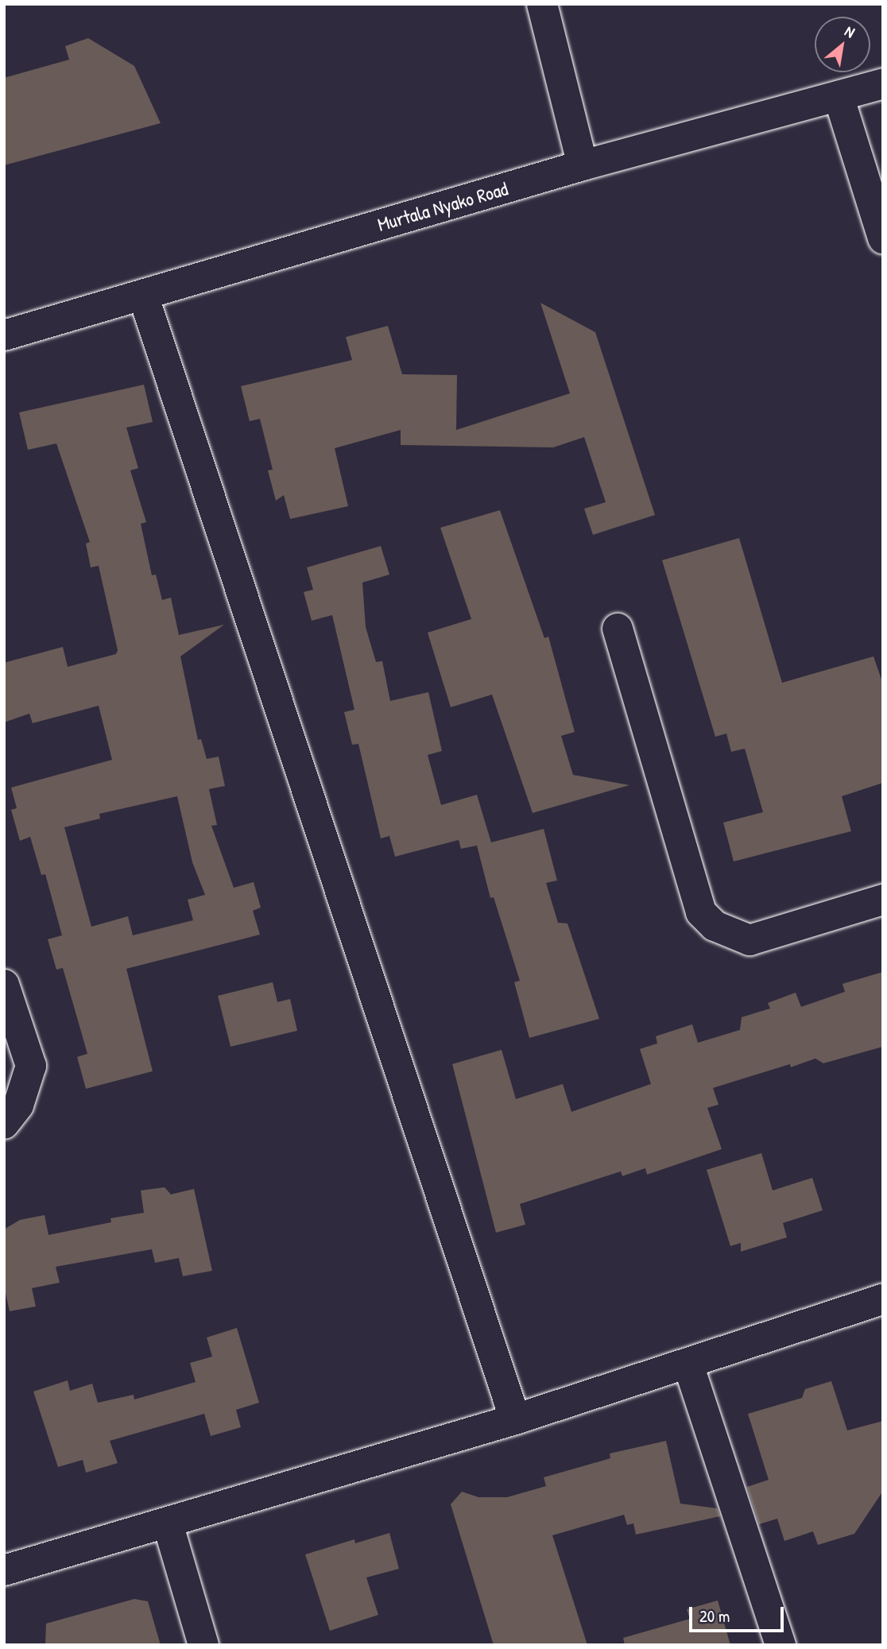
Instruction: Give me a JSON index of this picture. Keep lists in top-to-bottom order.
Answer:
{
  "streets": {
    "street": ["Murtala Nyako Road"]
  },
  "scale_bar": "20 m",
  "north": "top right"
}
